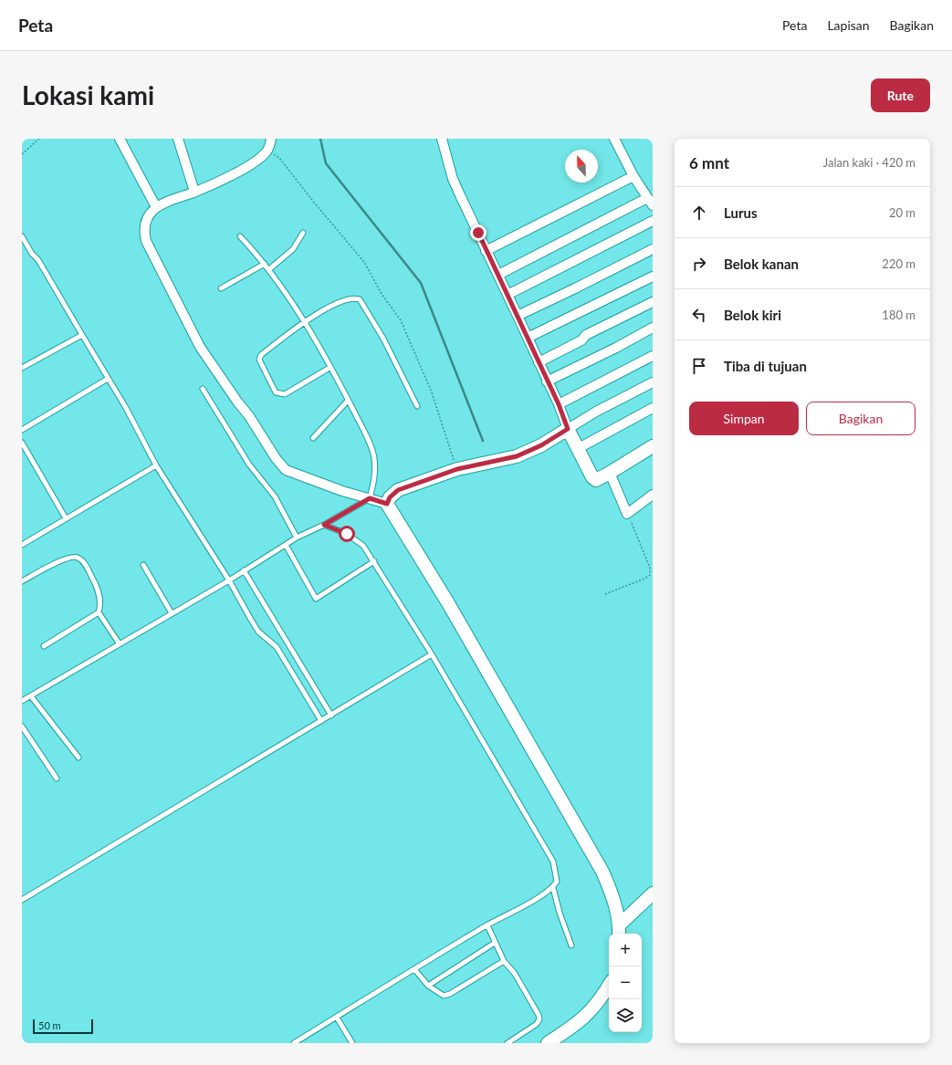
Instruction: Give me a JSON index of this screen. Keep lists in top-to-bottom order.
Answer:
{
  "scale_bar": "50 m",
  "north": "top",
  "page": {
    "header": "Peta",
    "nav": ["Peta", "Lapisan", "Bagikan"],
    "buttons": [
      "Rute",
      ["Simpan", "Bagikan"]
    ],
    "title": "Lokasi kami",
    "heading": ["6 mnt", "Jalan kaki · 420 m"],
    "list": [
      ["Lurus", "20 m"],
      ["Belok kanan", "220 m"],
      ["Belok kiri", "180 m"],
      "Tiba di tujuan"
    ],
    "map_buttons": ["+", "−"],
    "scale": "50 m"
  }
}
